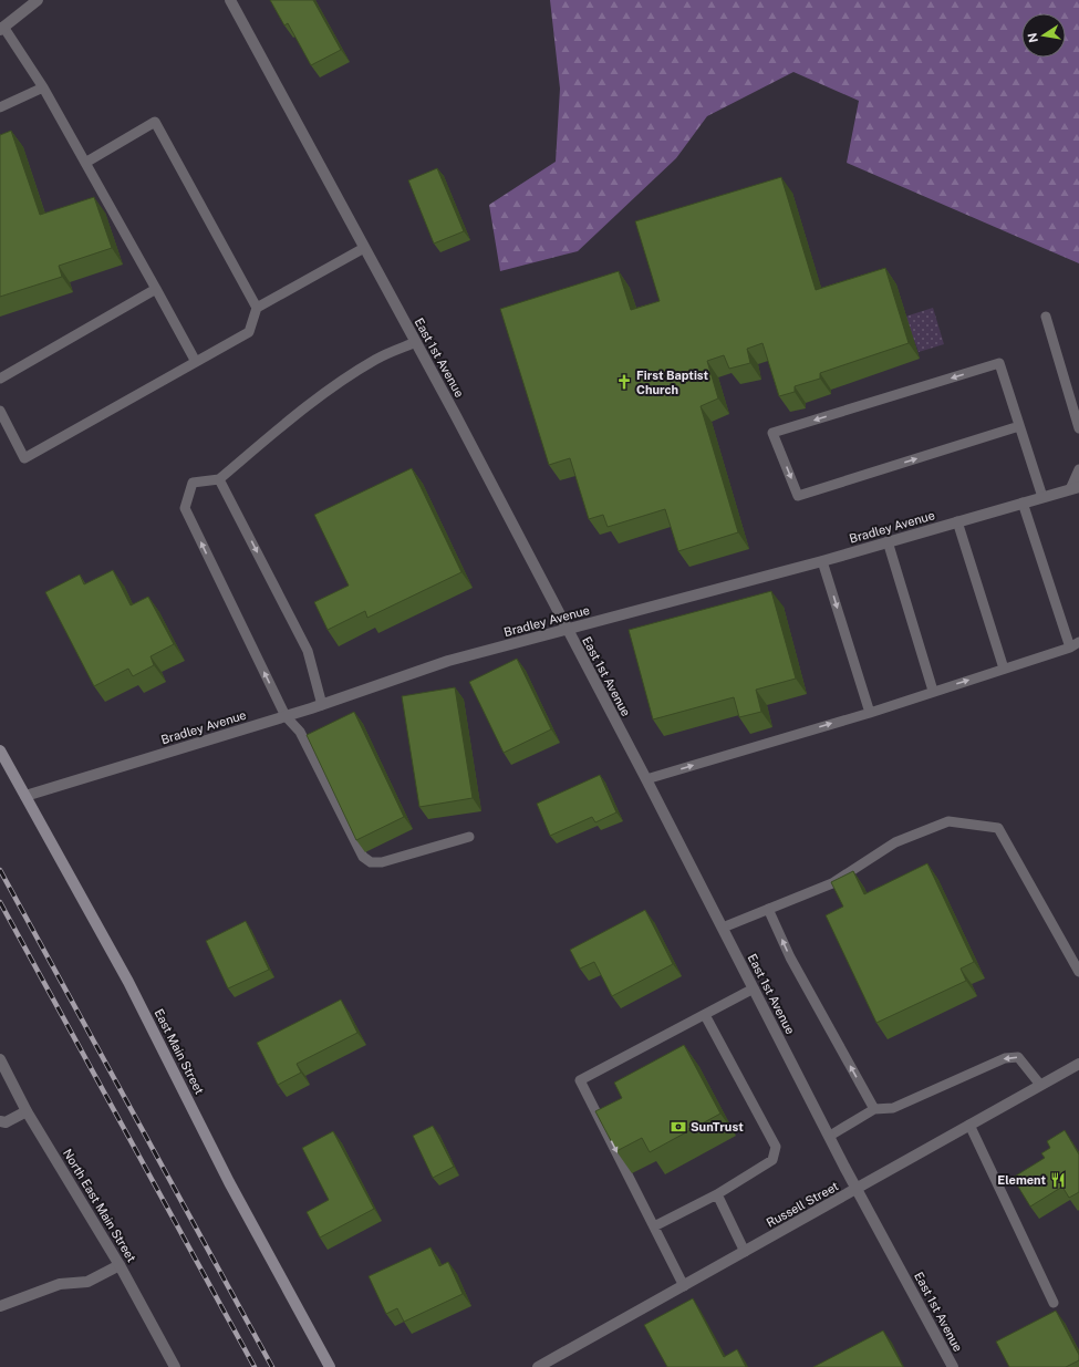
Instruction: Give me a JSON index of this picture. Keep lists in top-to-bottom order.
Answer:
{
  "streets": {
    "main road": ["East Main Street"],
    "street": [
      "East 1st Avenue",
      "Bradley Avenue",
      "Russell Street",
      "North East Main Street"
    ]
  },
  "crossings": [
    ["East 1st Avenue", "Bradley Avenue"],
    ["East 1st Avenue", "Russell Street"],
    ["Bradley Avenue", "East Main Street"]
  ],
  "places": {
    "church": ["First Baptist Church"],
    "bank": ["SunTrust"],
    "restaurant": ["Element"]
  },
  "north": "left"
}
